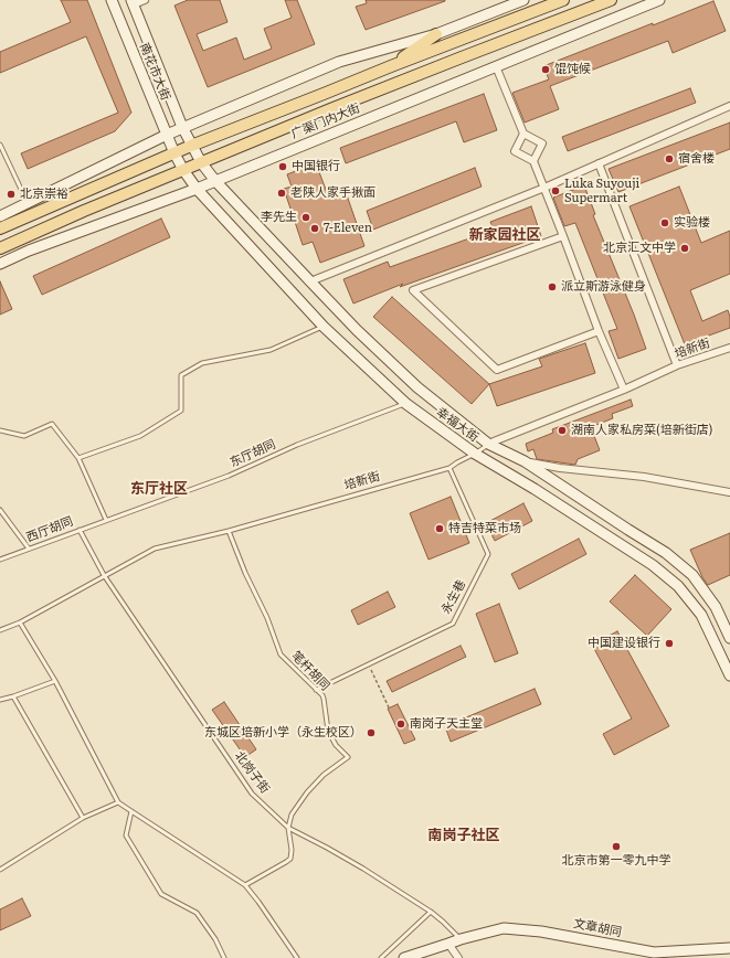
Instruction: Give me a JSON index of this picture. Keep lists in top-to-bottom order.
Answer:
{
  "streets": {
    "main road": [
      "南花市大街",
      "广渠门内大街",
      "幸福大街",
      "文章胡同"
    ],
    "street": ["培新街"],
    "lane": [
      "东厅胡同",
      "西厅胡同",
      "永生巷",
      "笔杆胡同",
      "北岗子街"
    ]
  },
  "crossings": [
    ["南花市大街", "广渠门内大街"],
    ["南花市大街", "幸福大街"],
    ["广渠门内大街", "幸福大街"],
    ["培新街", "幸福大街"],
    ["培新街", "永生巷"],
    ["培新街", "笔杆胡同"],
    ["培新街", "北岗子街"],
    ["幸福大街", "东厅胡同"],
    ["东厅胡同", "西厅胡同"],
    ["西厅胡同", "北岗子街"],
    ["永生巷", "笔杆胡同"],
    ["笔杆胡同", "北岗子街"],
    ["北岗子街", "文章胡同"]
  ],
  "districts": ["新家园社区", "东厅社区", "南岗子社区"],
  "places": [
    "馄饨候",
    "宿舍楼",
    "中国银行",
    "Luka Suyouji Supermart",
    "老陕人家手揪面",
    "北京崇裕",
    "李先生",
    "实验楼",
    "7-Eleven",
    "北京汇文中学",
    "派立斯游泳健身",
    "湖南人家私房菜(培新街店)",
    "特吉特菜市场",
    "中国建设银行",
    "南岗子天主堂",
    "东城区培新小学（永生校区）",
    "北京市第一零九中学"
  ]
}
